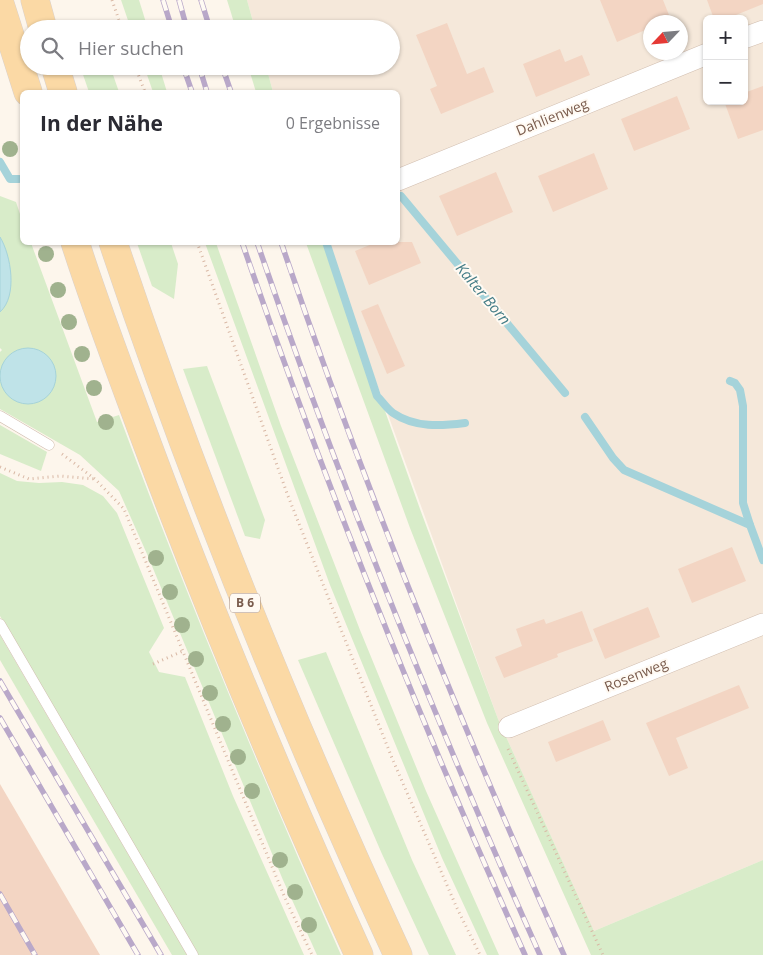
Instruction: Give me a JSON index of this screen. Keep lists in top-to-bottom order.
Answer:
{
  "streets": {
    "main road": ["B 6"],
    "street": ["Dahlienweg", "Rosenweg"]
  },
  "water": ["Kalter Born"],
  "north": "bottom left",
  "page": {
    "map_buttons": ["+", "−"],
    "search": "Hier suchen",
    "heading": ["In der Nähe", "0 Ergebnisse"]
  }
}
